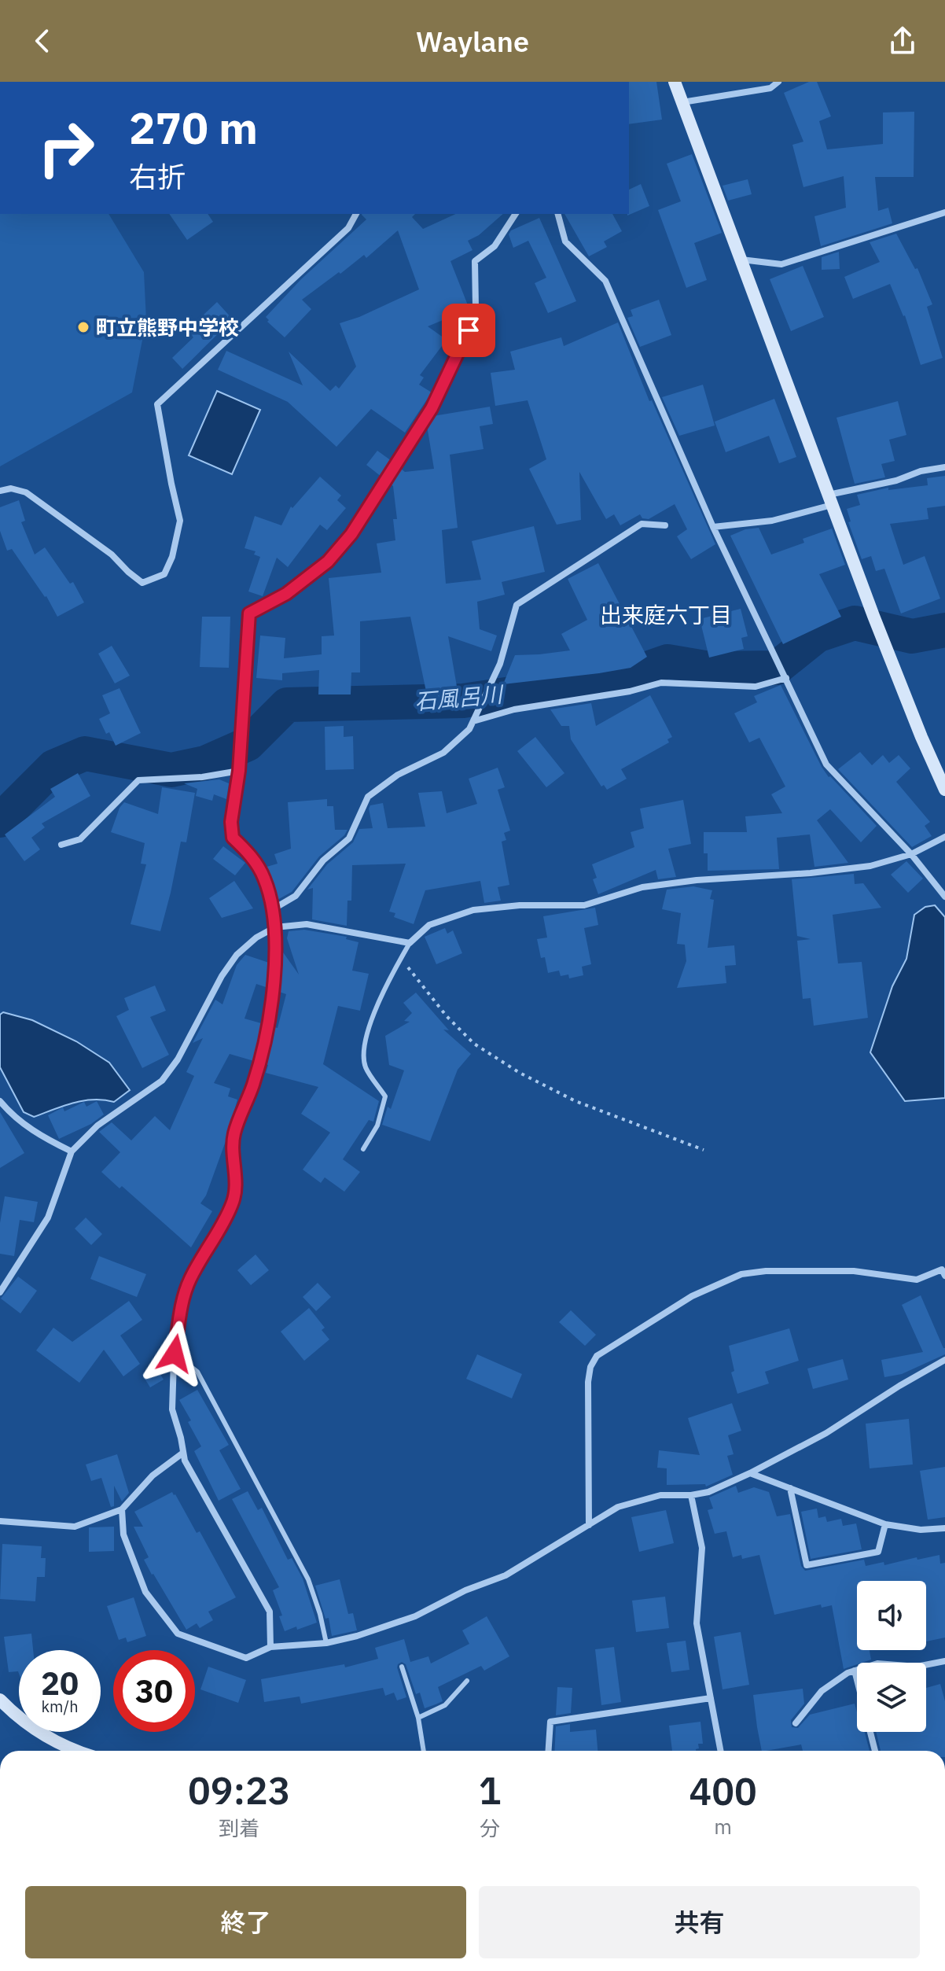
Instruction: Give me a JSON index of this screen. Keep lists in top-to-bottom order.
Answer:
{
  "districts": ["出来庭六丁目"],
  "water": ["石風呂川"],
  "places": ["町立熊野中学校"],
  "page": {
    "header": "Waylane",
    "turn": ["270 m", "右折"],
    "speed": "20 km/h",
    "limit": "30",
    "eta": [
      "09:23",
      "到着",
      "1",
      "分",
      "400",
      "m"
    ],
    "buttons": ["終了", "共有"]
  }
}
